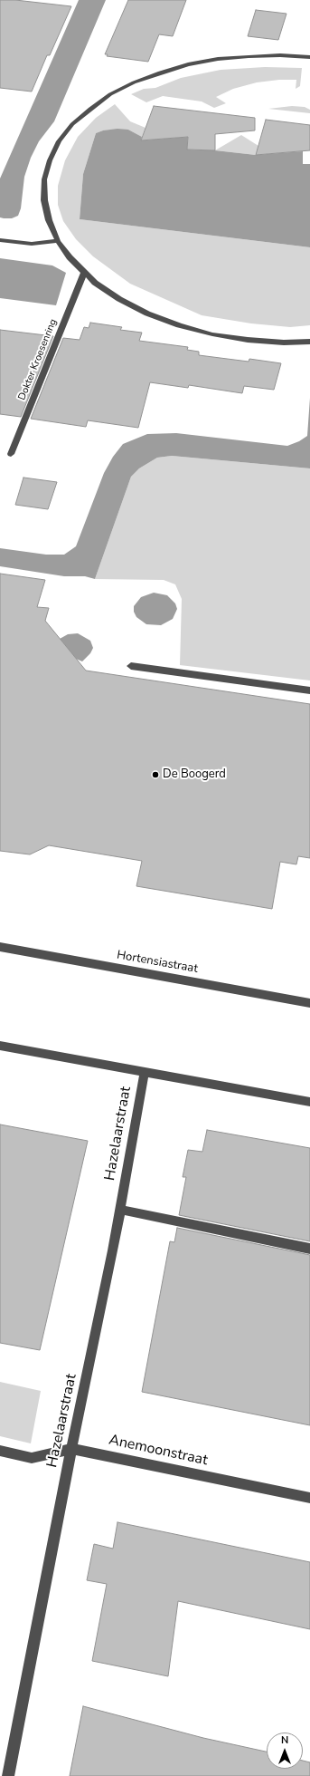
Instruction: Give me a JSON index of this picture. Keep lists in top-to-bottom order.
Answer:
{
  "streets": {
    "street": [
      "Dokter Kroesenring",
      "Hortensiastraat",
      "Hazelaarstraat",
      "Anemoonstraat"
    ]
  },
  "crossings": [
    ["Hazelaarstraat", "Anemoonstraat"]
  ],
  "places": ["De Boogerd"],
  "north": "top"
}
